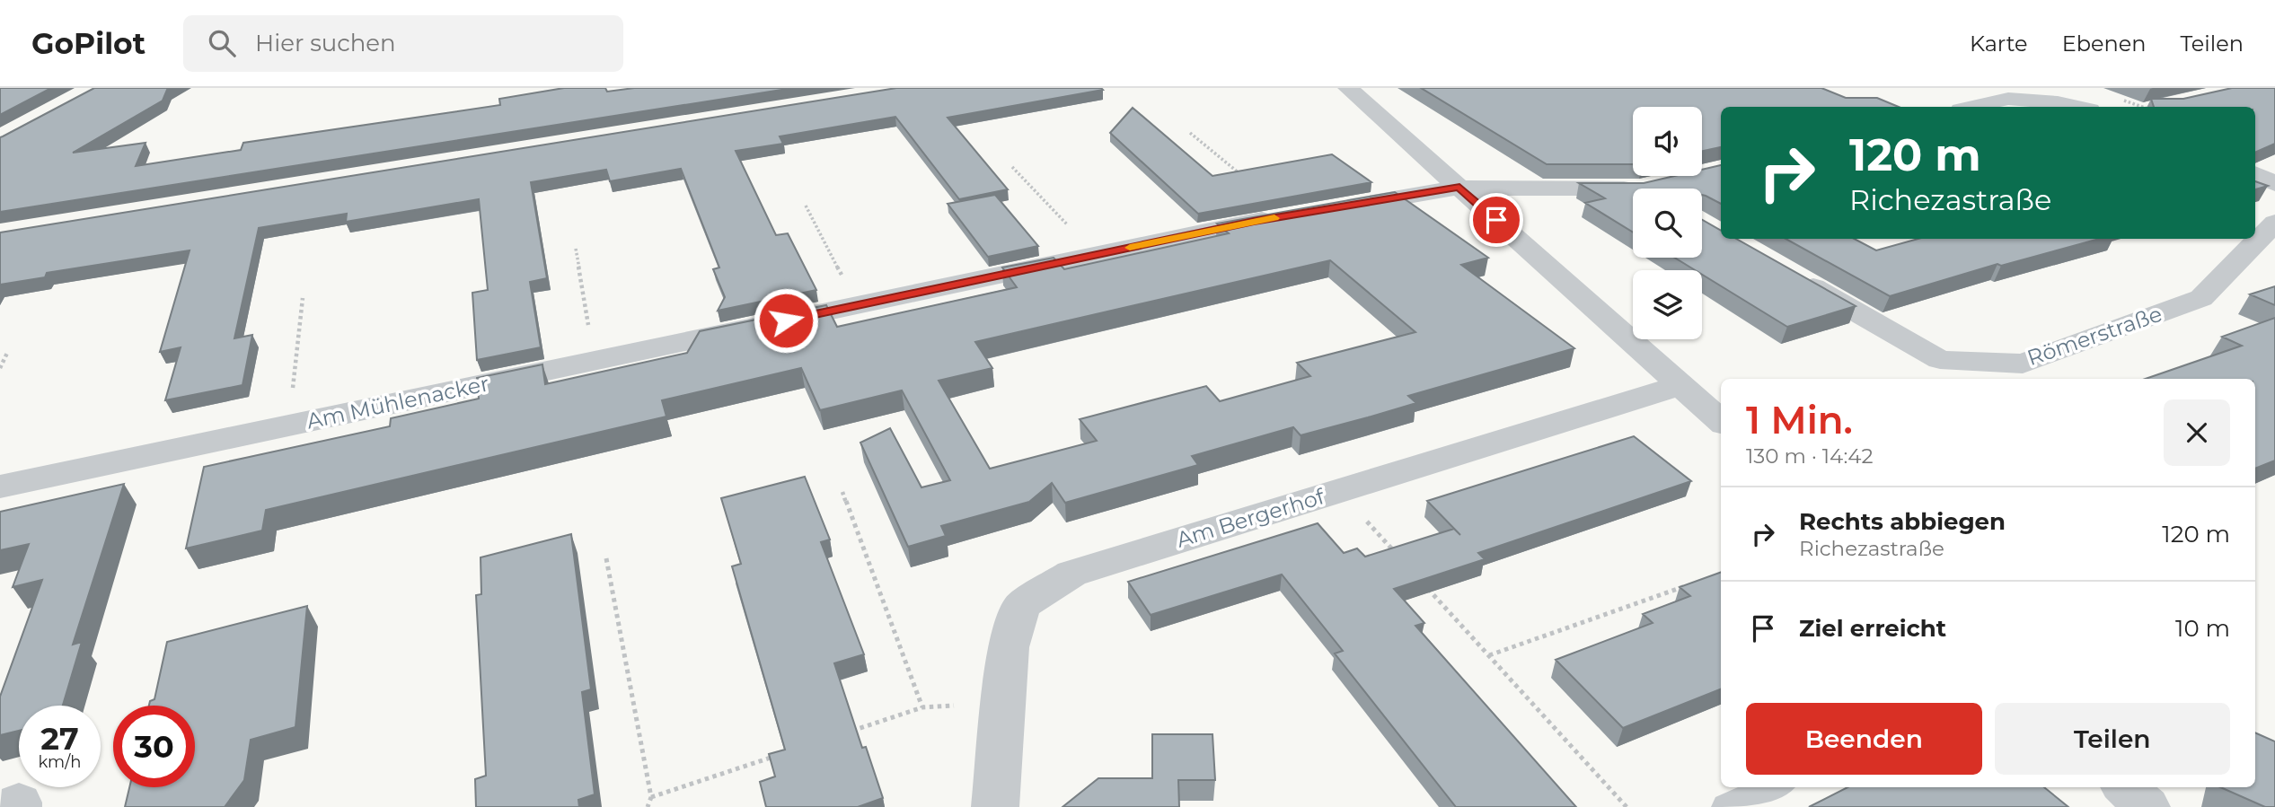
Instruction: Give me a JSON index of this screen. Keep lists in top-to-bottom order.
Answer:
{
  "streets": {
    "street": ["Römerstraße", "Am Mühlenacker", "Am Bergerhof"]
  },
  "page": {
    "header": "GoPilot",
    "search": "Hier suchen",
    "nav": ["Karte", "Ebenen", "Teilen"],
    "turn": ["120 m", "Richezastraße"],
    "heading": ["1 Min.", "130 m · 14:42"],
    "list": [
      {
        "name": "Rechts abbiegen",
        "note": "Richezastraße",
        "value": "120 m"
      },
      {
        "name": "Ziel erreicht",
        "value": "10 m"
      }
    ],
    "buttons": ["Beenden", "Teilen"],
    "speed": "27 km/h",
    "limit": "30"
  }
}
